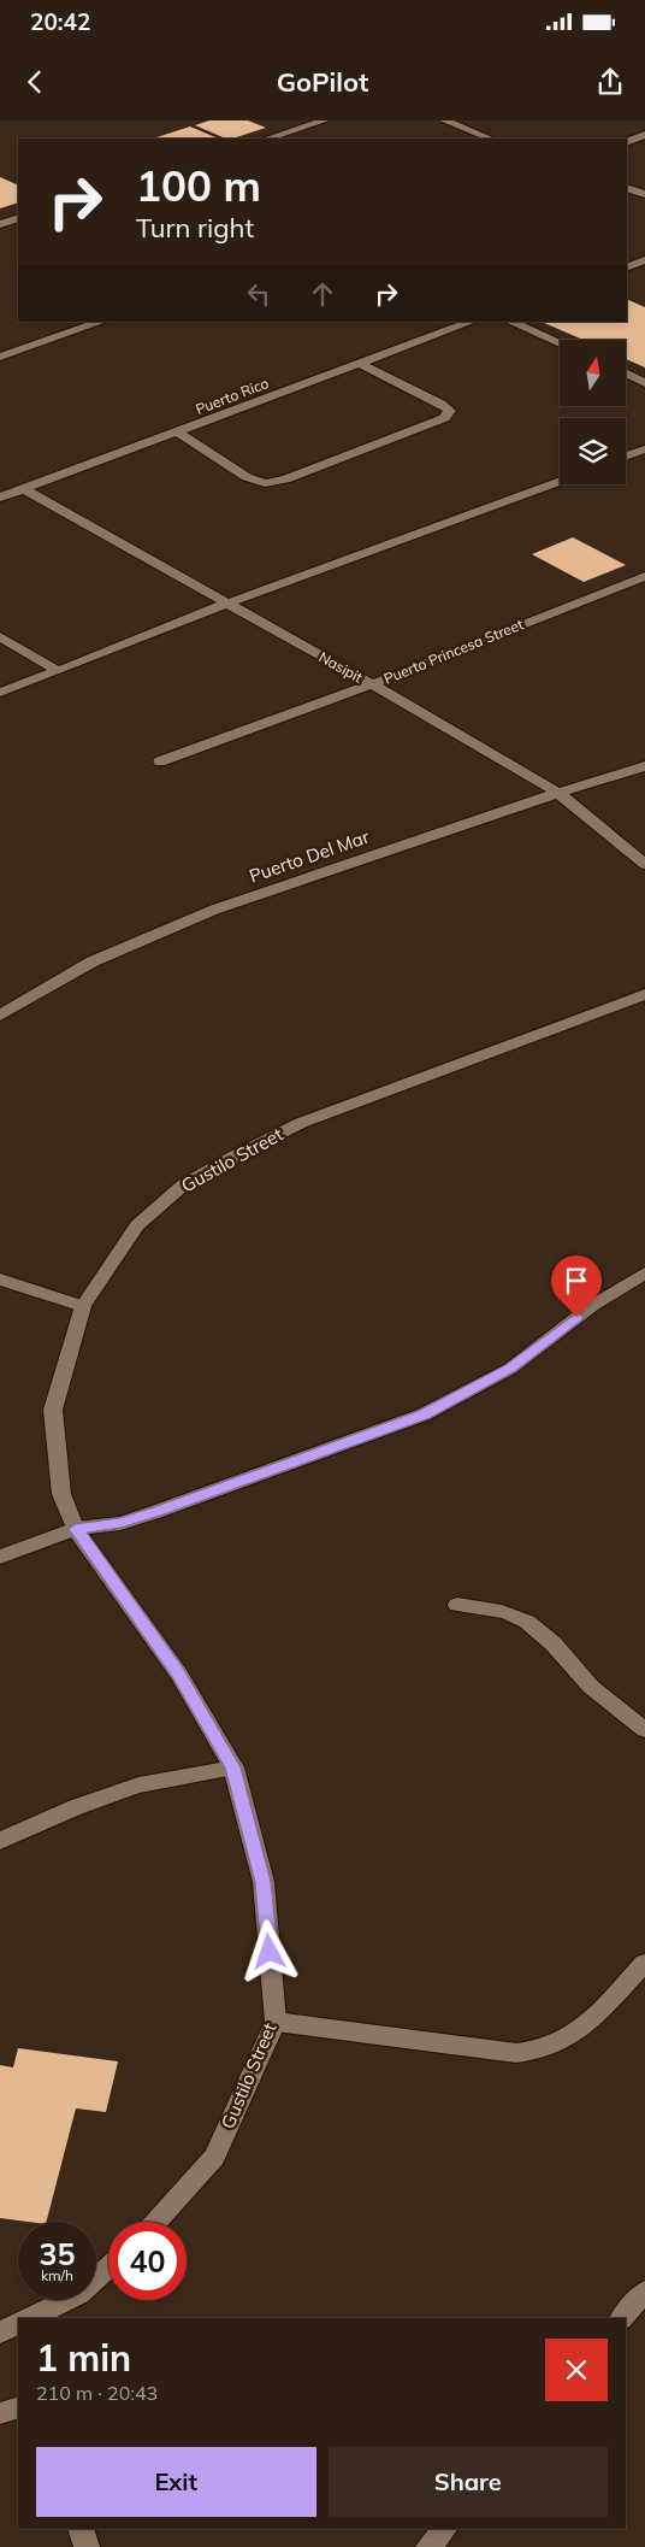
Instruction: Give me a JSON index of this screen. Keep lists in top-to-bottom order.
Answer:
{
  "streets": {
    "street": [
      "Puerto Rico",
      "Puerto Princesa Street",
      "Nasipit",
      "Puerto Del Mar",
      "Gustilo Street"
    ]
  },
  "crossings": [
    ["Puerto Rico", "Nasipit"],
    ["Puerto Princesa Street", "Nasipit"],
    ["Nasipit", "Puerto Del Mar"]
  ],
  "north": "top",
  "page": {
    "status": "20:42",
    "header": "GoPilot",
    "turn": ["100 m", "Turn right"],
    "speed": "35 km/h",
    "limit": "40",
    "heading": ["1 min", "210 m · 20:43"],
    "buttons": ["Exit", "Share"]
  }
}
